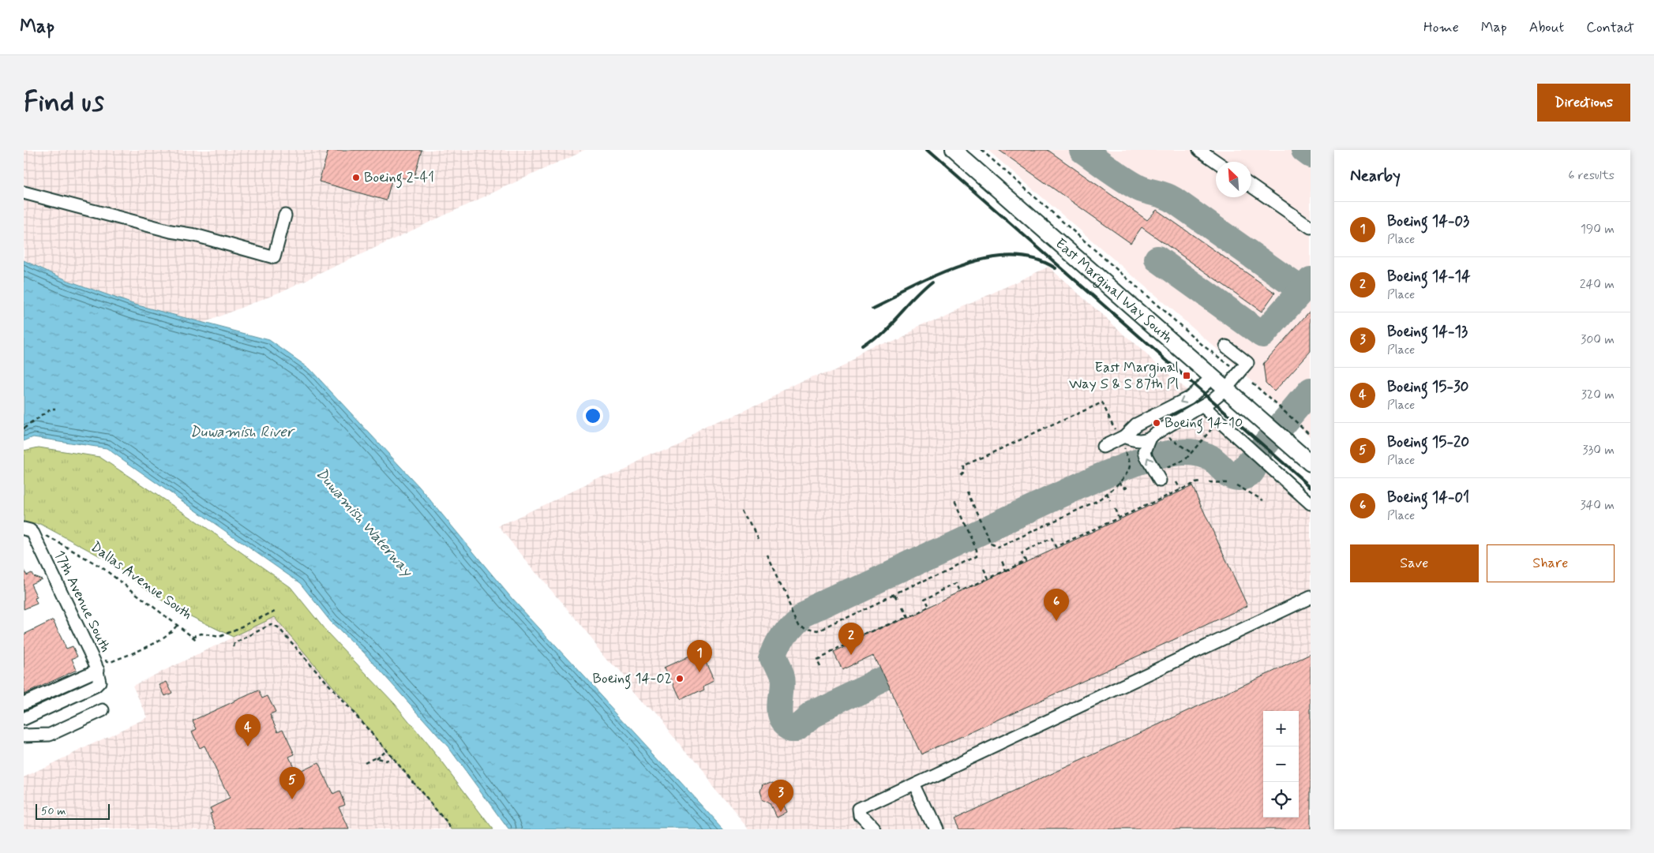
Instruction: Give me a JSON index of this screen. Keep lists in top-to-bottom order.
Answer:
{
  "streets": {
    "main road": ["East Marginal Way South"],
    "street": ["17th Avenue South"],
    "path": ["Dallas Avenue South"]
  },
  "water": ["Duwamish River", "Duwamish Waterway"],
  "places": {
    "other": ["Boeing 2-41", "Boeing 14-10", "Boeing 14-02"],
    "transit": ["East Marginal Way S & S 87th Pl"]
  },
  "scale_bar": "50 m",
  "north": "top left",
  "page": {
    "header": "Map",
    "nav": [
      "Home",
      "Map",
      "About",
      "Contact"
    ],
    "buttons": [
      "Directions",
      ["Save", "Share"]
    ],
    "title": "Find us",
    "heading": ["Nearby", "6 results"],
    "list": [
      {
        "mark": "1",
        "name": "Boeing 14-03",
        "note": "Place",
        "value": "190 m"
      },
      {
        "mark": "2",
        "name": "Boeing 14-14",
        "note": "Place",
        "value": "240 m"
      },
      {
        "mark": "3",
        "name": "Boeing 14-13",
        "note": "Place",
        "value": "300 m"
      },
      {
        "mark": "4",
        "name": "Boeing 15-30",
        "note": "Place",
        "value": "320 m"
      },
      {
        "mark": "5",
        "name": "Boeing 15-20",
        "note": "Place",
        "value": "330 m"
      },
      {
        "mark": "6",
        "name": "Boeing 14-01",
        "note": "Place",
        "value": "340 m"
      }
    ],
    "pins": [
      "6",
      "2",
      "1",
      "4",
      "5",
      "3"
    ],
    "map_buttons": ["+", "−"],
    "scale": "50 m"
  }
}
